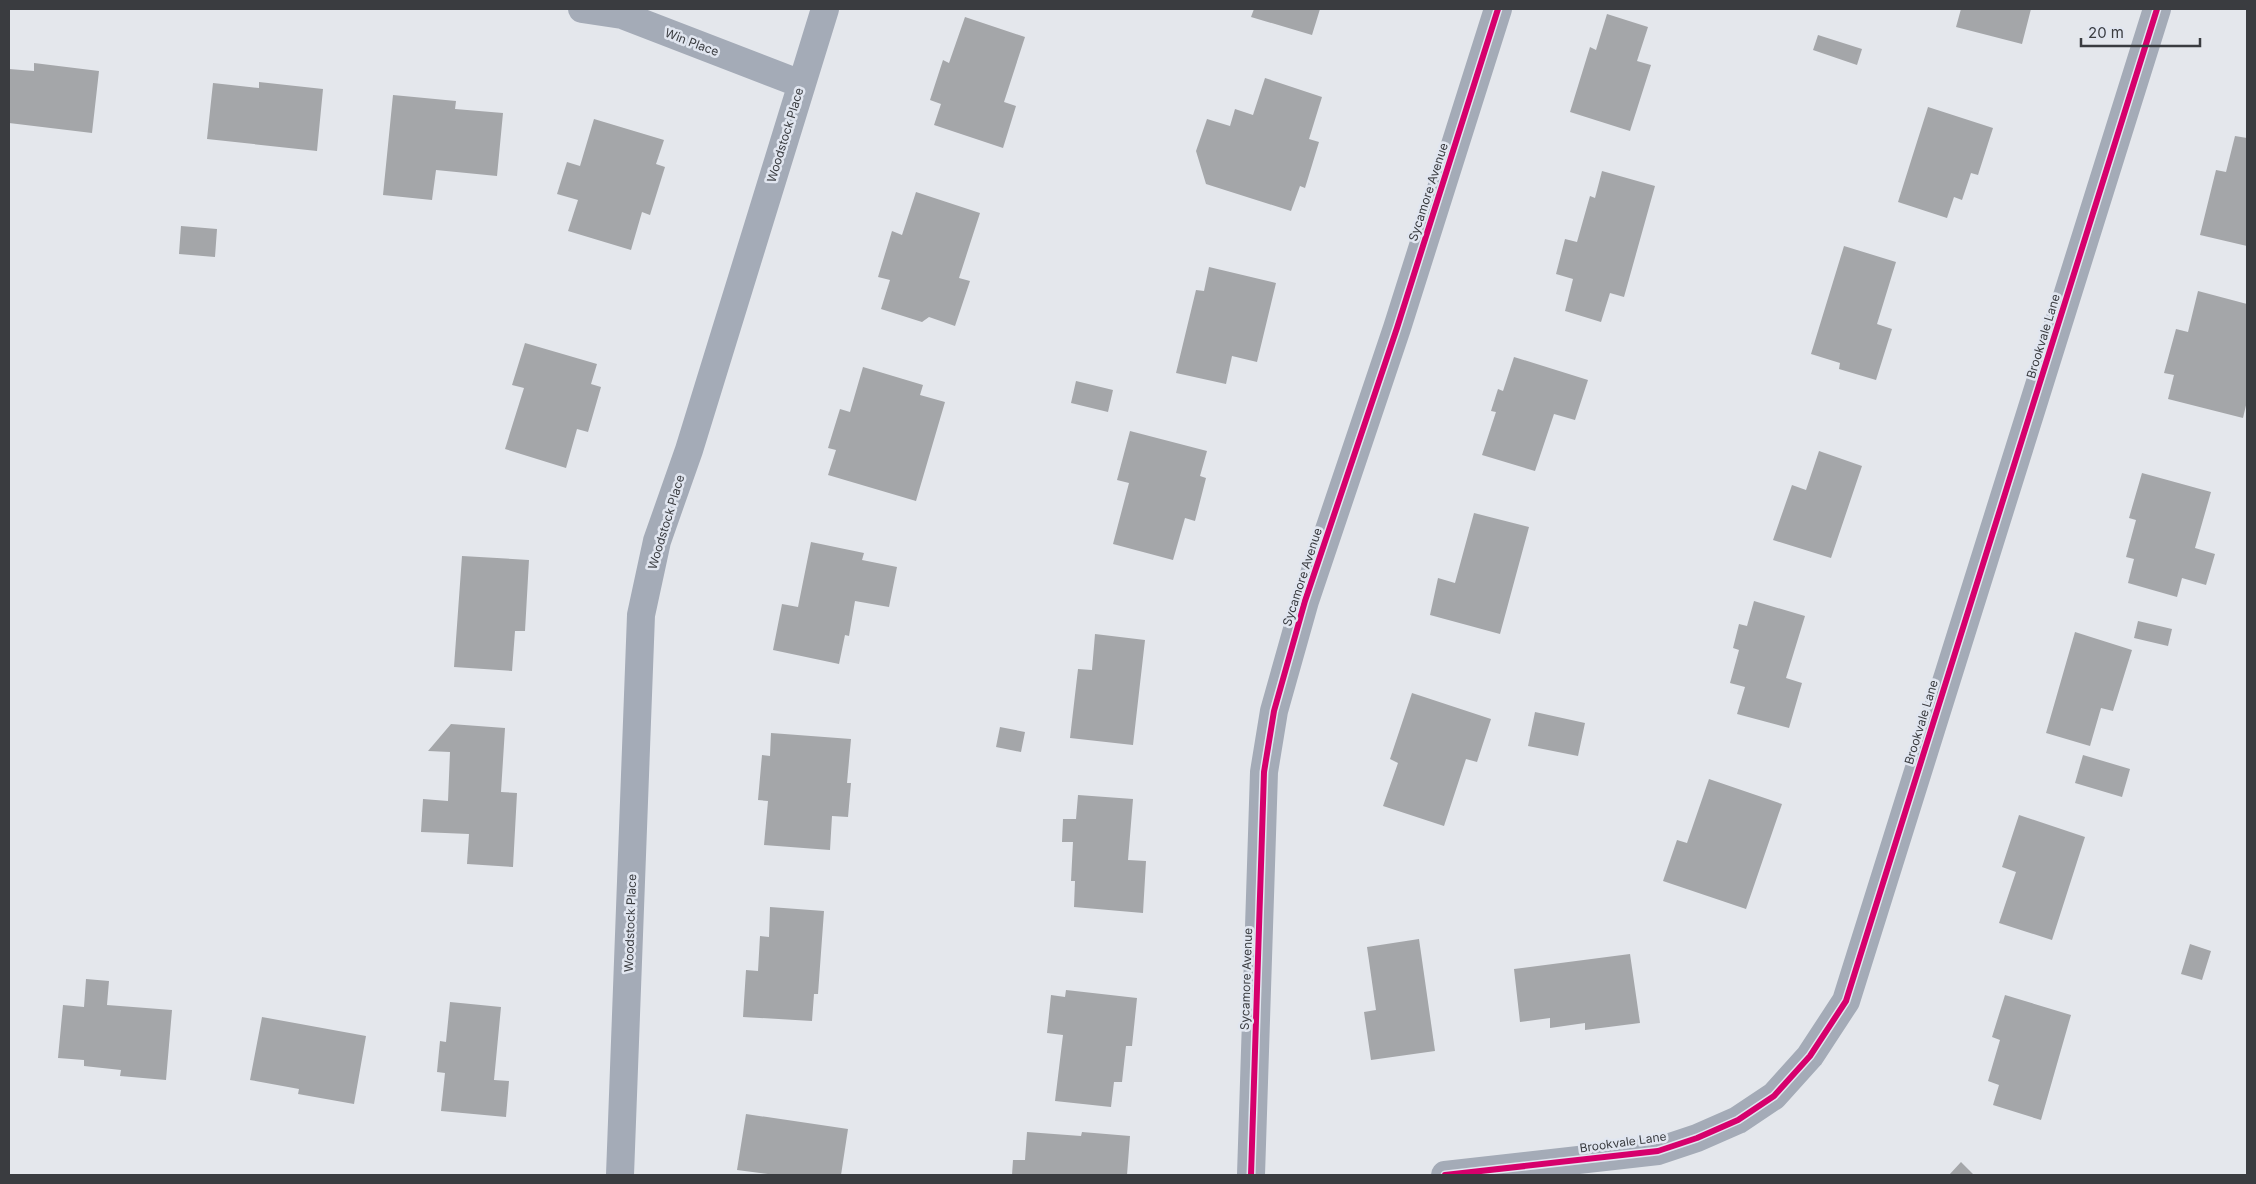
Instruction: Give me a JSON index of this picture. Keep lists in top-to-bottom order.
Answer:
{
  "streets": {
    "street": [
      "Win Place",
      "Woodstock Place",
      "Sycamore Avenue",
      "Brookvale Lane"
    ]
  },
  "crossings": [
    ["Win Place", "Woodstock Place"]
  ],
  "scale_bar": "20 m"
}
